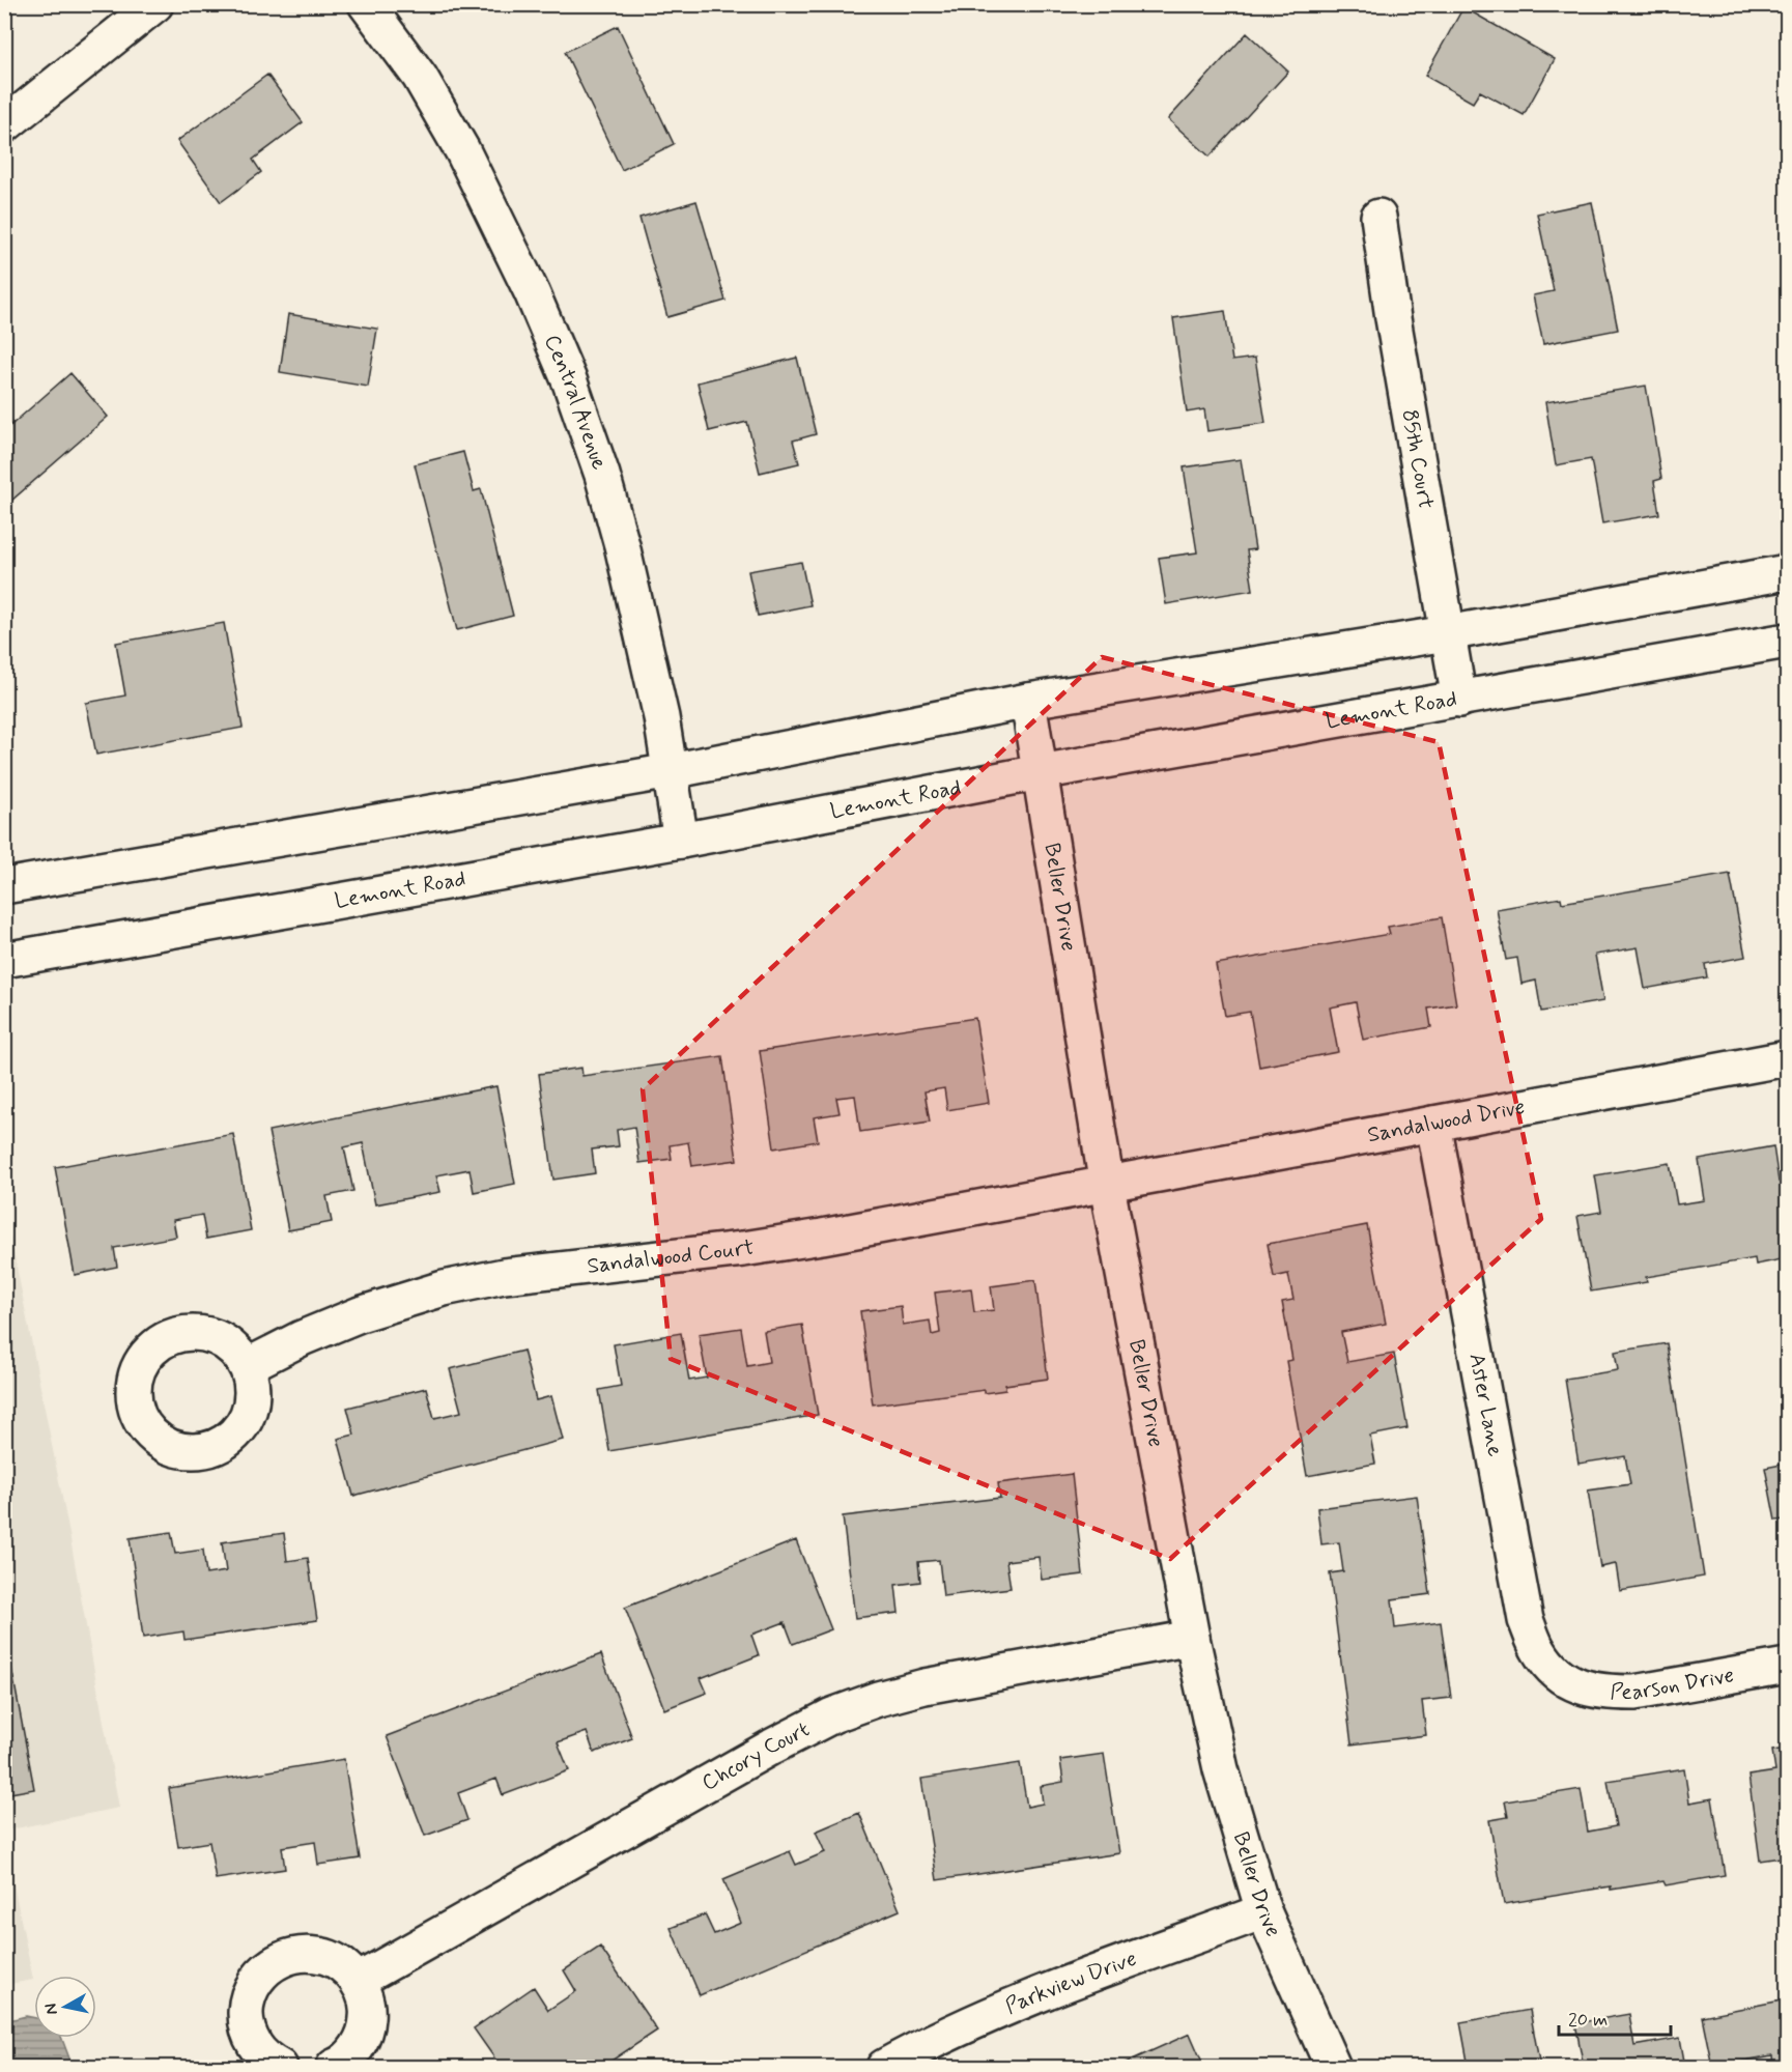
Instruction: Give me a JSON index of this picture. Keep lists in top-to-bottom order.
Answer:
{
  "streets": {
    "street": [
      "Central Avenue",
      "85th Court",
      "Lemont Road",
      "Beller Drive",
      "Sandalwood Drive",
      "Sandalwood Court",
      "Aster Lane",
      "Pearson Drive",
      "Chcory Court",
      "Parkview Drive"
    ]
  },
  "crossings": [
    ["Central Avenue", "Lemont Road"],
    ["85th Court", "Lemont Road"],
    ["Lemont Road", "Beller Drive"],
    ["Beller Drive", "Sandalwood Drive"],
    ["Beller Drive", "Sandalwood Court"],
    ["Beller Drive", "Chcory Court"],
    ["Beller Drive", "Parkview Drive"],
    ["Sandalwood Drive", "Sandalwood Court"],
    ["Sandalwood Drive", "Aster Lane"],
    ["Aster Lane", "Pearson Drive"]
  ],
  "scale_bar": "20 m",
  "north": "left"
}
